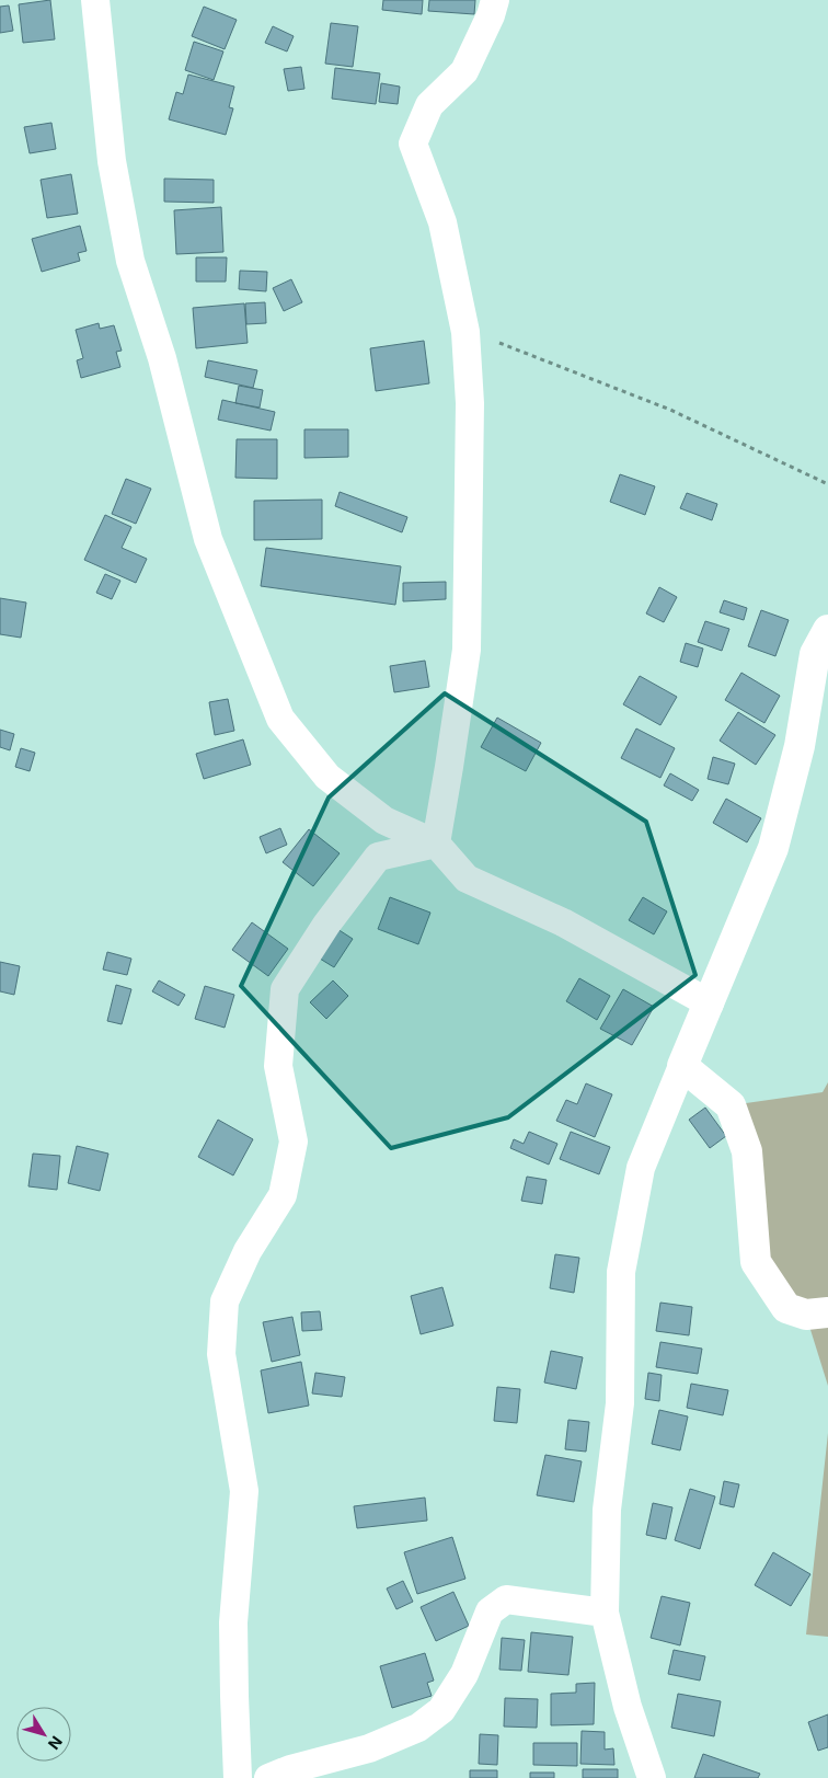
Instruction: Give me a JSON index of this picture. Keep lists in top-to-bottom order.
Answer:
{
  "north": "bottom right"
}
